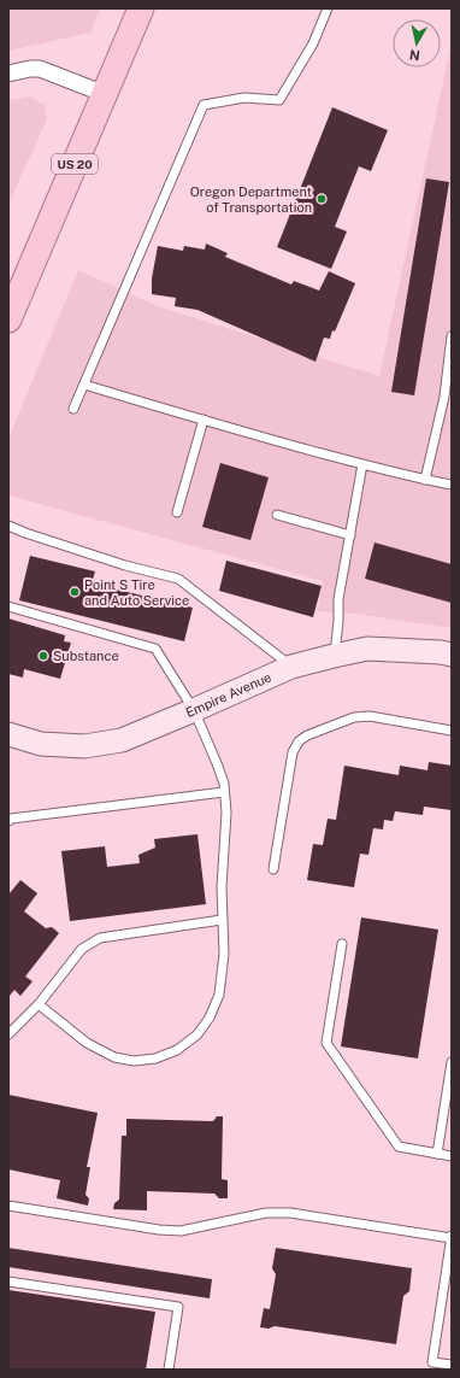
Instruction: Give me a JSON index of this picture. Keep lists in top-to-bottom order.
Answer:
{
  "streets": {
    "main road": ["US 20"],
    "street": ["Empire Avenue"]
  },
  "places": ["Oregon Department of Transportation", "Point S Tire and Auto Service", "Substance"],
  "north": "bottom"
}
